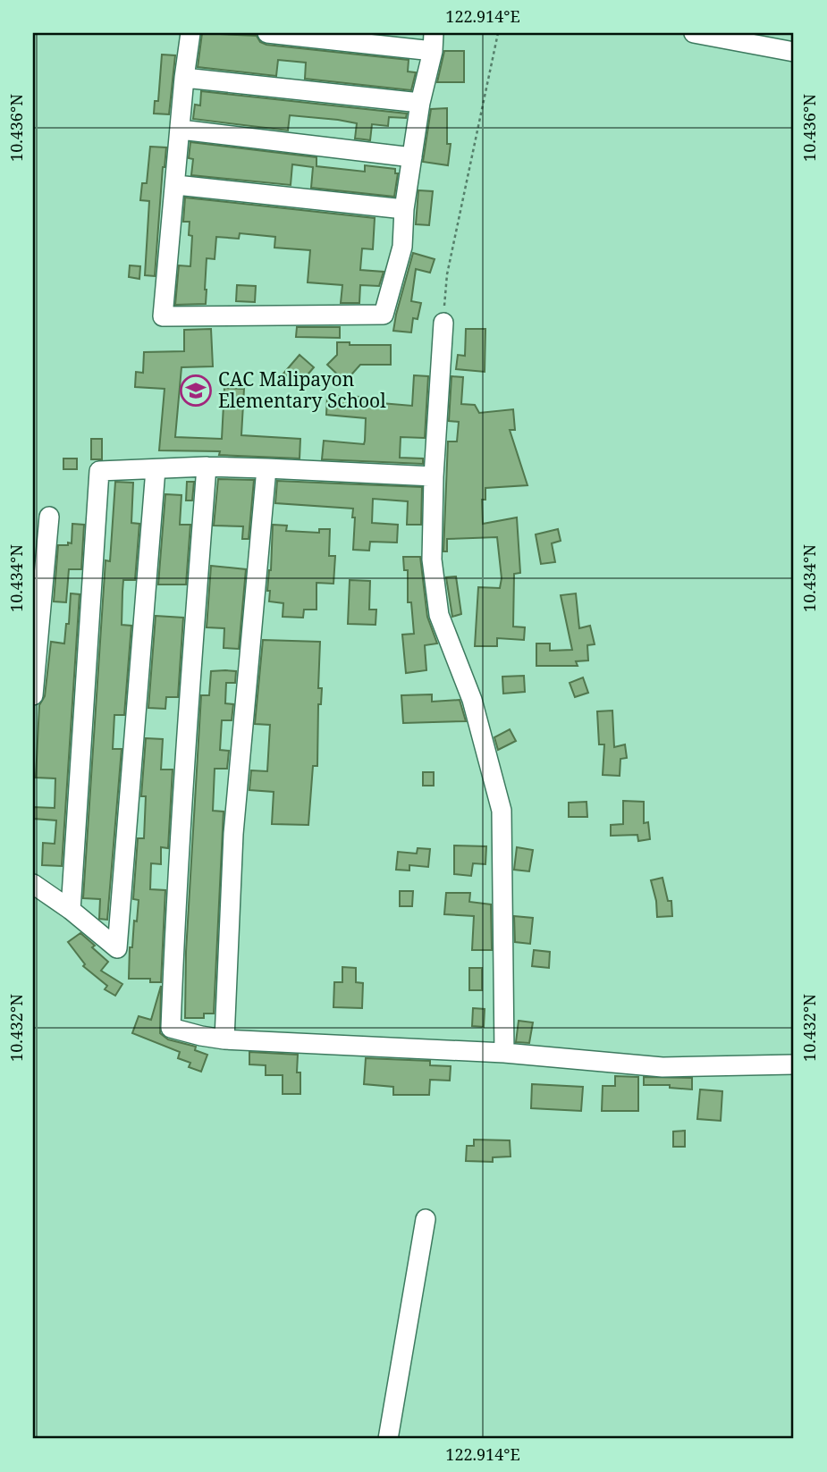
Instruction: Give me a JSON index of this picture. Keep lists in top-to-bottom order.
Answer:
{
  "places": {
    "school or university": ["CAC Malipayon Elementary School"]
  },
  "coordinates": [
    "122.914°E",
    "10.436°N",
    "10.434°N",
    "10.432°N"
  ]
}
